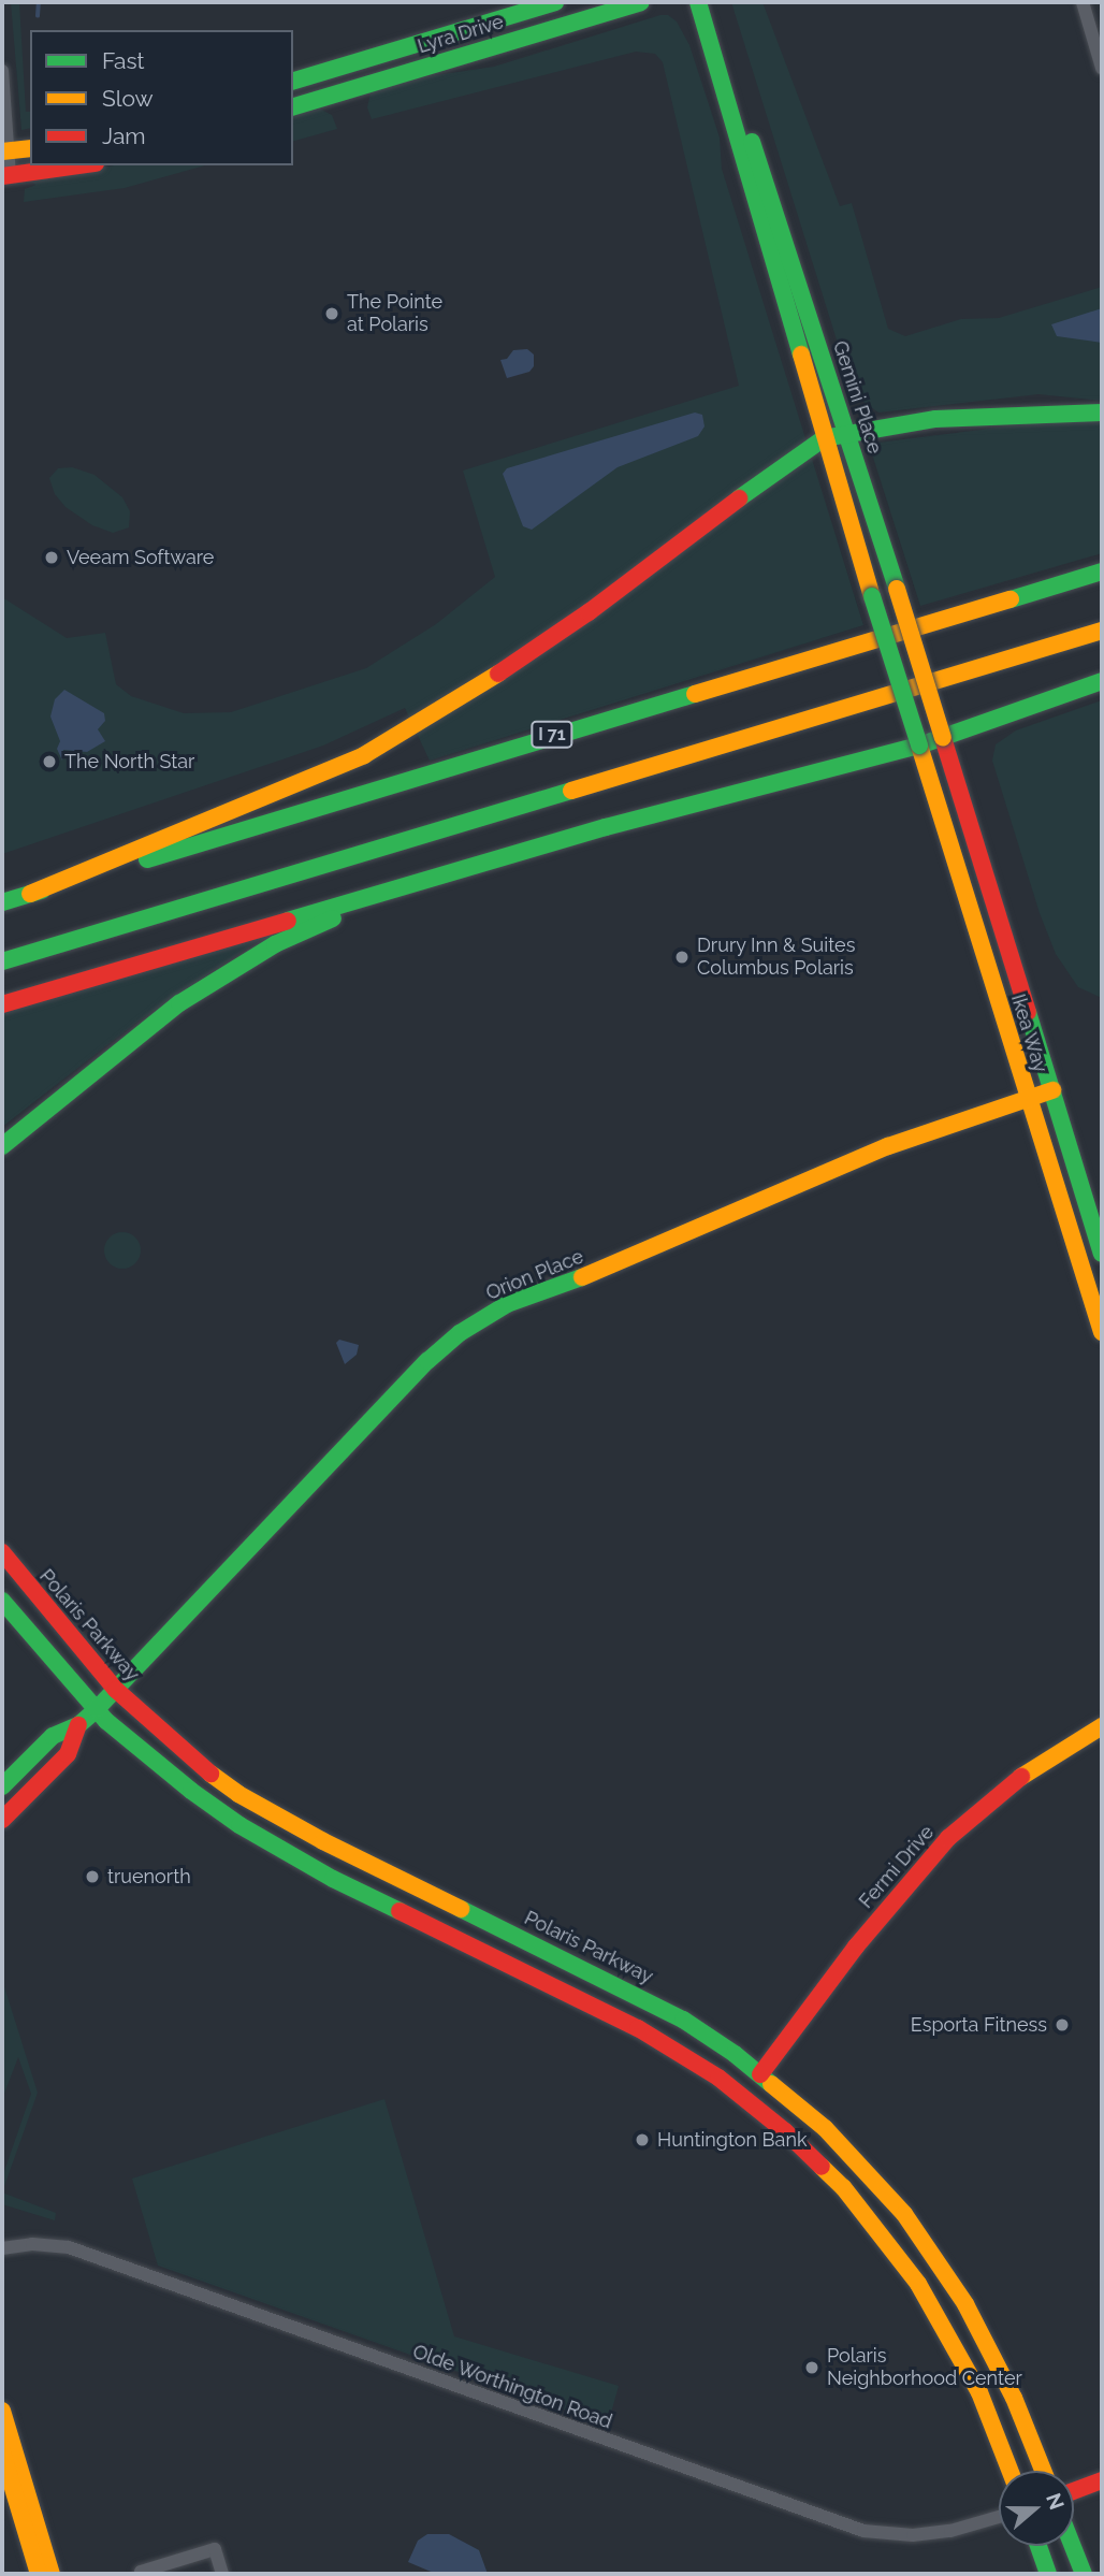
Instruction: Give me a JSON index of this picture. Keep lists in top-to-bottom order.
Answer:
{
  "streets": {
    "main road": [
      "Lyra Drive",
      "Gemini Place",
      "I 71",
      "Ikea Way",
      "Orion Place",
      "Polaris Parkway",
      "Fermi Drive"
    ],
    "street": ["Olde Worthington Road"]
  },
  "crossings": [
    ["Gemini Place", "Ikea Way"],
    ["Ikea Way", "Orion Place"],
    ["Orion Place", "Polaris Parkway"],
    ["Polaris Parkway", "Fermi Drive"]
  ],
  "places": [
    "The Pointe at Polaris",
    "Veeam Software",
    "The North Star",
    "Drury Inn & Suites Columbus Polaris",
    "truenorth",
    "Esporta Fitness",
    "Huntington Bank",
    "Polaris Neighborhood Center"
  ],
  "legend": ["Fast", "Slow", "Jam"],
  "north": "right"
}
